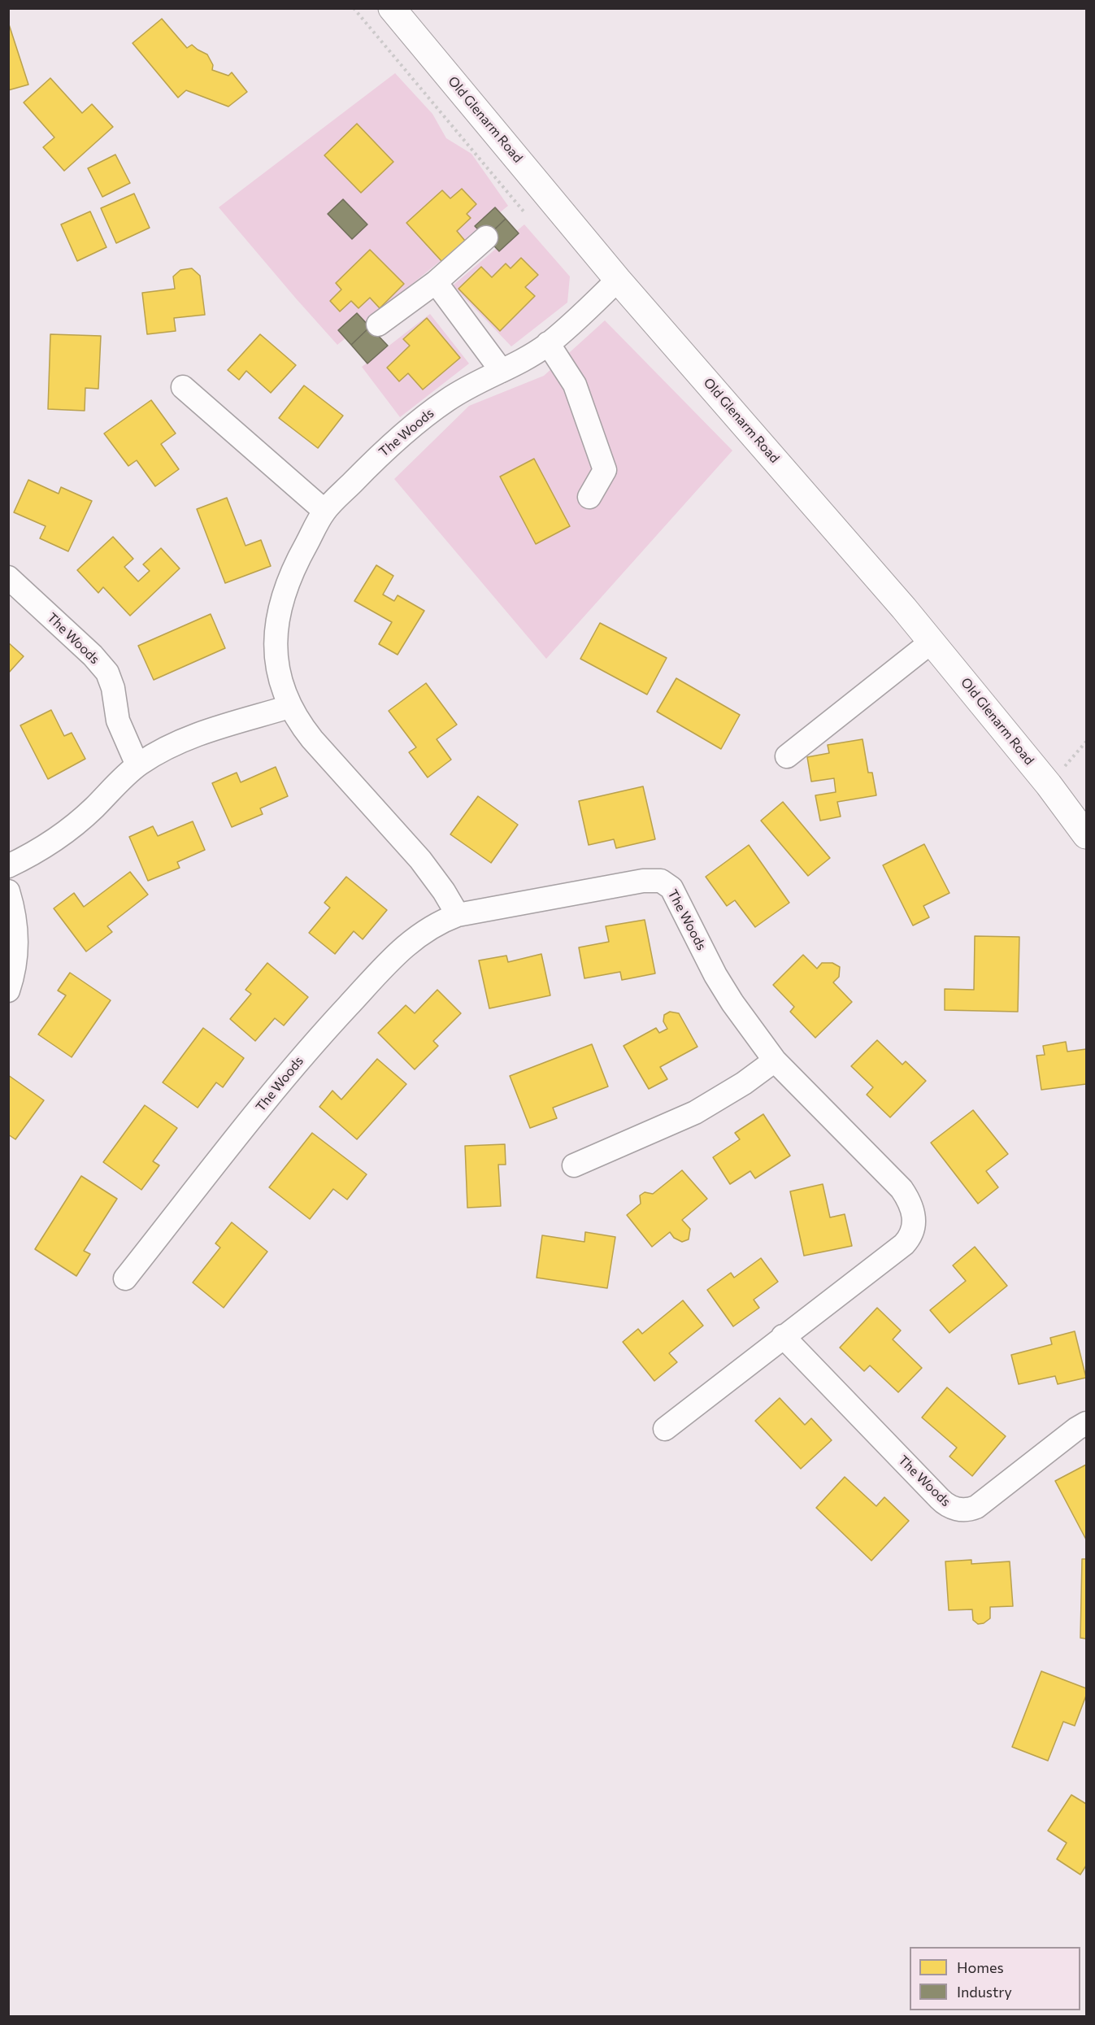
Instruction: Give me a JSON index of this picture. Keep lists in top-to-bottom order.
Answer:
{
  "streets": {
    "street": ["Old Glenarm Road", "The Woods"]
  },
  "crossings": [
    ["Old Glenarm Road", "The Woods"]
  ],
  "legend": ["Homes", "Industry"]
}
